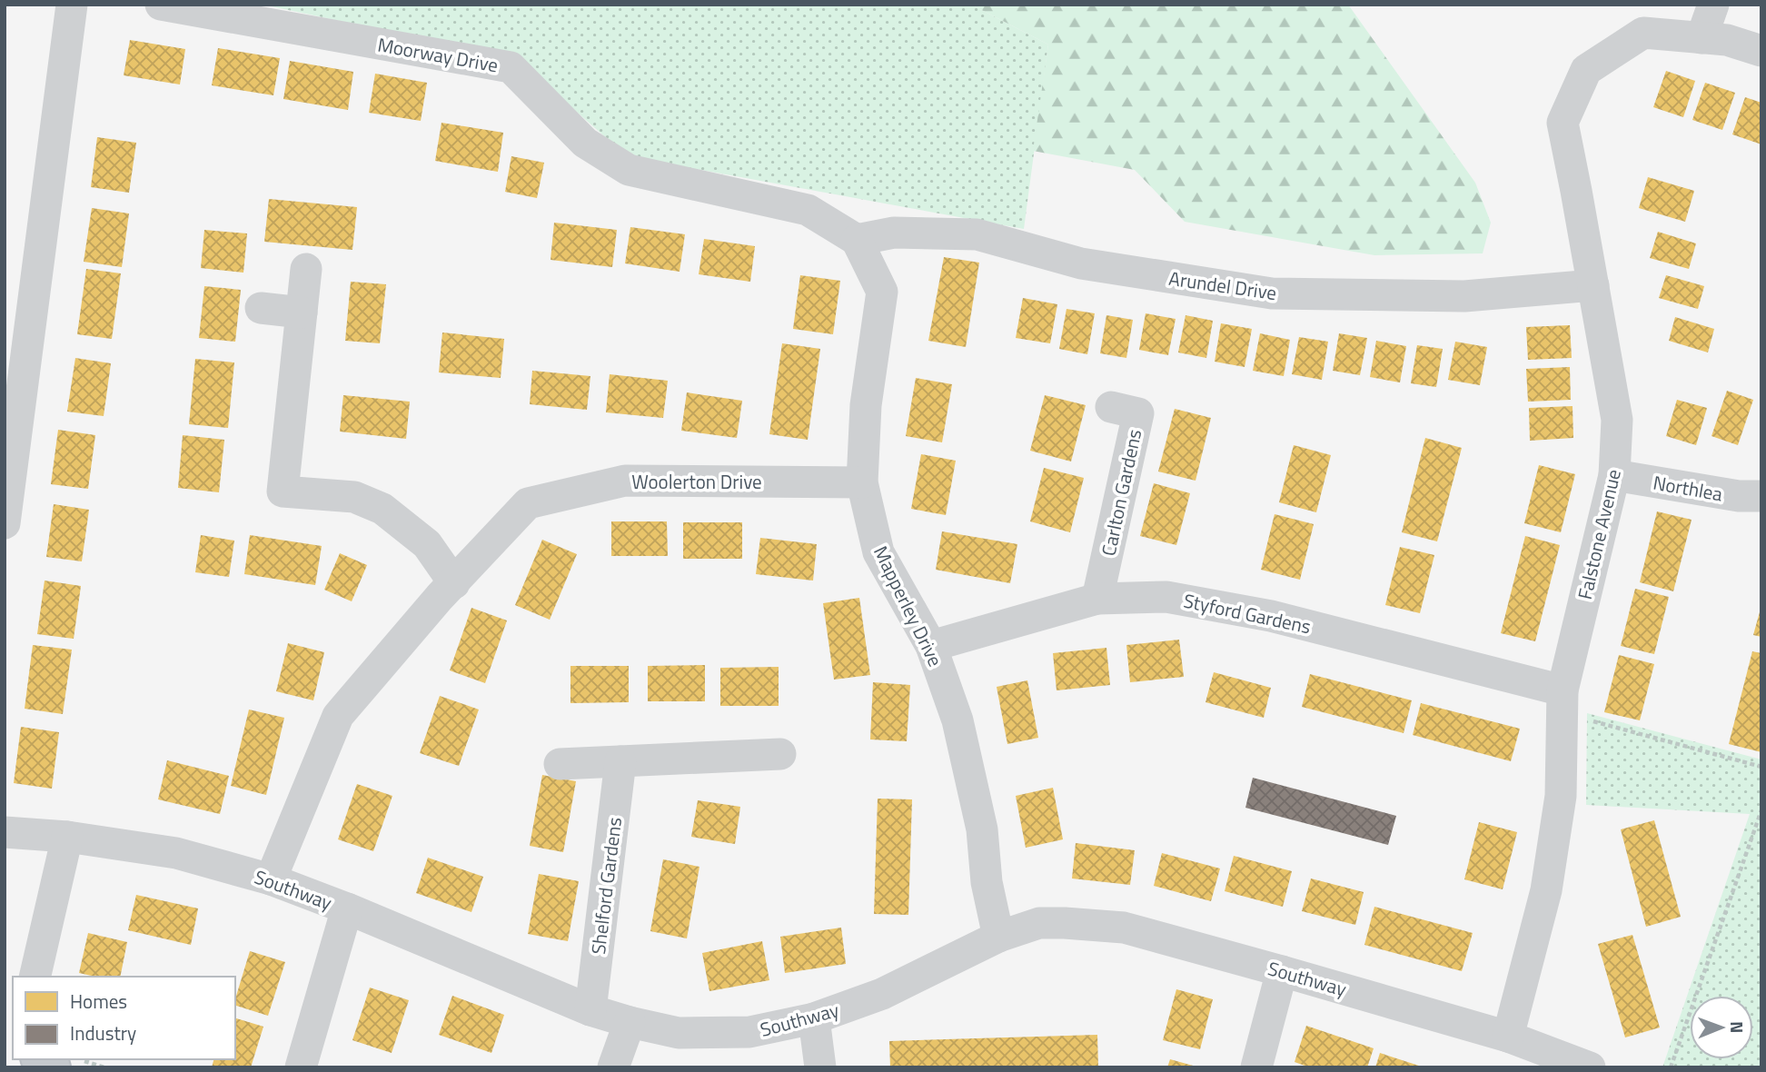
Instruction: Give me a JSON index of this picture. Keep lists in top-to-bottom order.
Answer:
{
  "streets": {
    "street": [
      "Moorway Drive",
      "Arundel Drive",
      "Woolerton Drive",
      "Northlea",
      "Carlton Gardens",
      "Falstone Avenue",
      "Mapperley Drive",
      "Styford Gardens",
      "Shelford Gardens",
      "Southway"
    ]
  },
  "crossings": [
    ["Moorway Drive", "Arundel Drive"],
    ["Moorway Drive", "Mapperley Drive"],
    ["Arundel Drive", "Falstone Avenue"],
    ["Arundel Drive", "Mapperley Drive"],
    ["Woolerton Drive", "Mapperley Drive"],
    ["Woolerton Drive", "Southway"],
    ["Northlea", "Falstone Avenue"],
    ["Carlton Gardens", "Styford Gardens"],
    ["Falstone Avenue", "Styford Gardens"],
    ["Falstone Avenue", "Southway"],
    ["Mapperley Drive", "Styford Gardens"],
    ["Mapperley Drive", "Southway"],
    ["Shelford Gardens", "Southway"]
  ],
  "legend": ["Homes", "Industry"],
  "north": "right"
}
